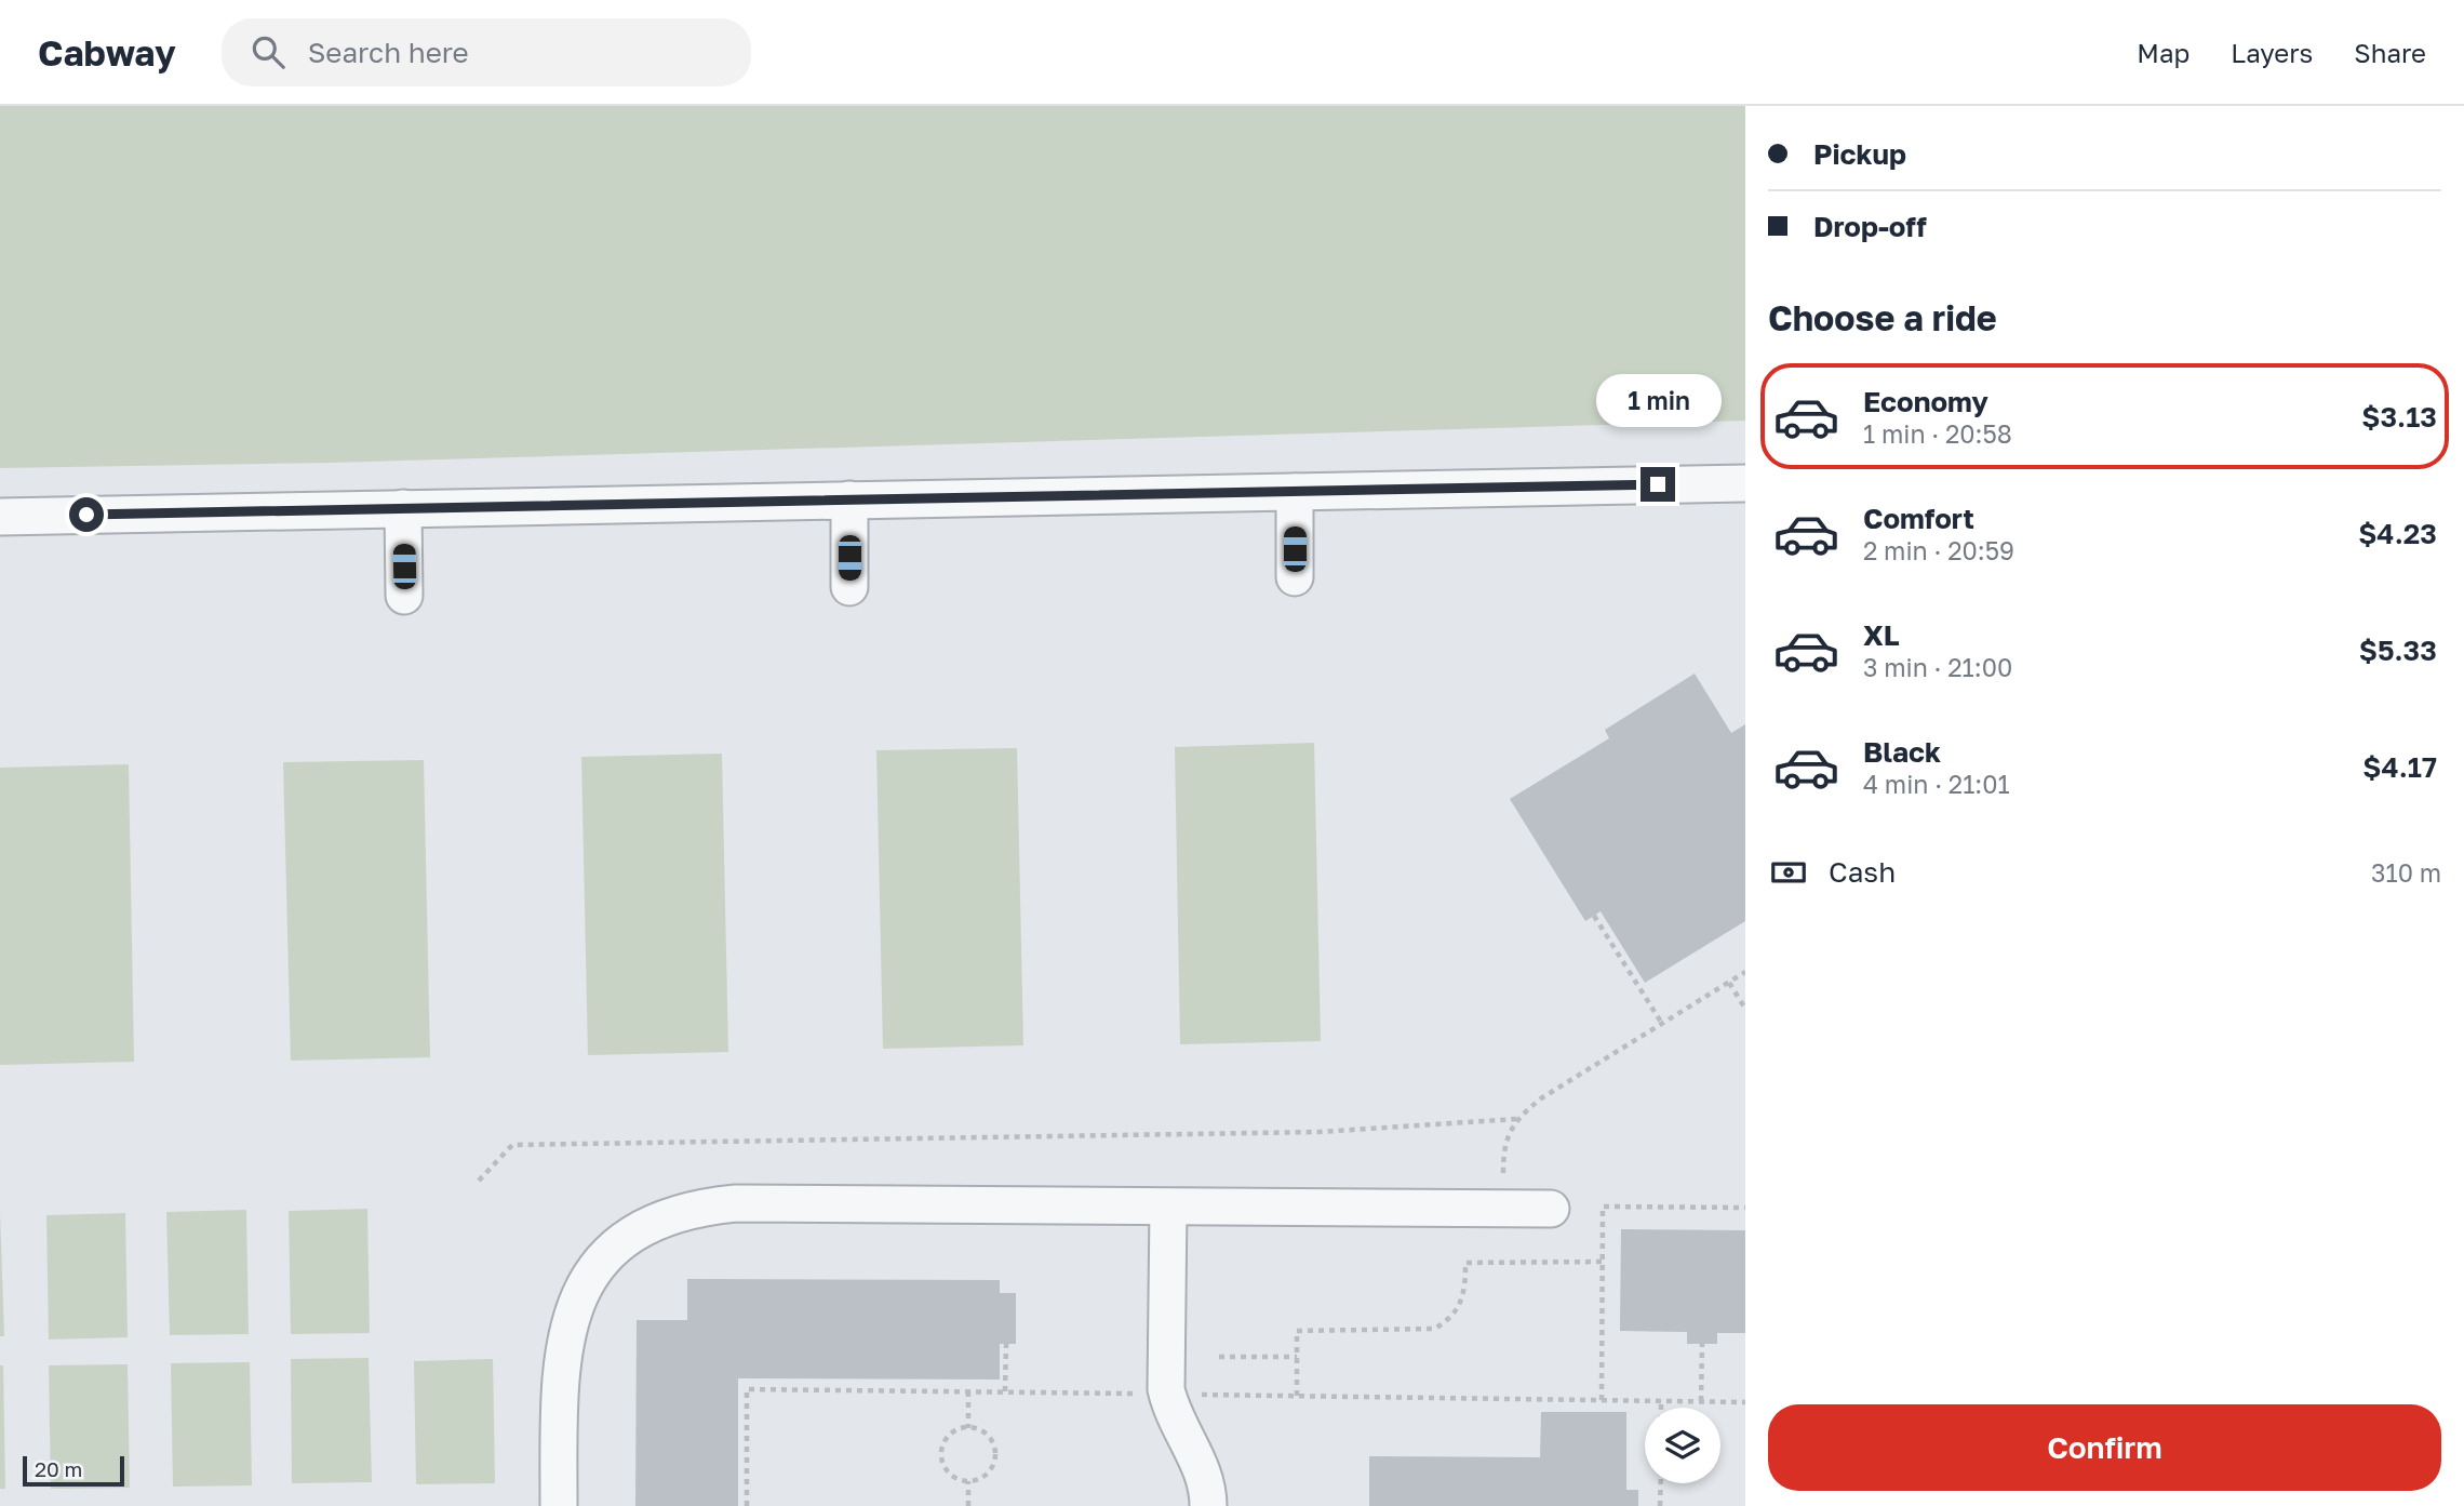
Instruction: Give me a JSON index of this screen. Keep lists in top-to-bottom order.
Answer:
{
  "scale_bar": "20 m",
  "page": {
    "header": "Cabway",
    "search": "Search here",
    "nav": ["Map", "Layers", "Share"],
    "banner": ["Pickup", "Drop-off"],
    "heading": "Choose a ride",
    "list": [
      {
        "name": "Economy",
        "note": "1 min · 20:58",
        "value": "$3.13"
      },
      {
        "name": "Comfort",
        "note": "2 min · 20:59",
        "value": "$4.23"
      },
      {
        "name": "XL",
        "note": "3 min · 21:00",
        "value": "$5.33"
      },
      {
        "name": "Black",
        "note": "4 min · 21:01",
        "value": "$4.17"
      }
    ],
    "bubble": "1 min",
    "pay": ["Cash", "310 m"],
    "buttons": "Confirm",
    "scale": "20 m"
  }
}
